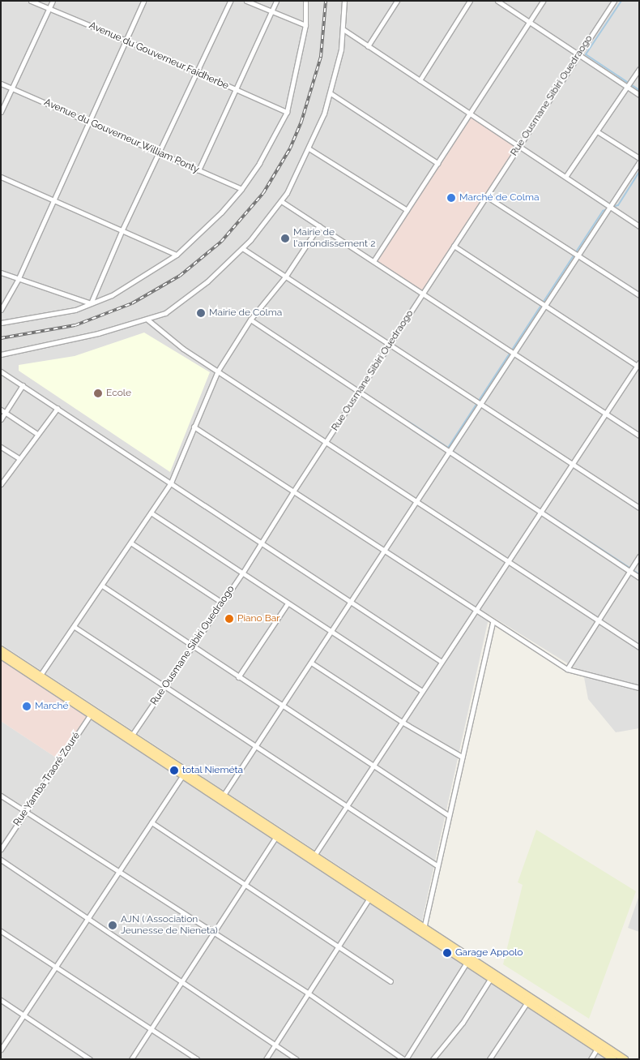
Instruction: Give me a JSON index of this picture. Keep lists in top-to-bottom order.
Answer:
{
  "streets": {
    "street": [
      "Avenue du Gouverneur Faidherbe",
      "Rue Ousmane Sibiri Ouedraogo",
      "Avenue du Gouverneur William Ponty",
      "Rue Yamba Traoré Zouré"
    ]
  },
  "places": [
    "Marché de Colma",
    "Mairie de l'arrondissement 2",
    "Mairie de Colma",
    "Ecole",
    "Piano Bar",
    "Marché",
    "total Nieméta",
    "AJN ( Association Jeunesse de Nieneta)",
    "Garage Appolo"
  ]
}
